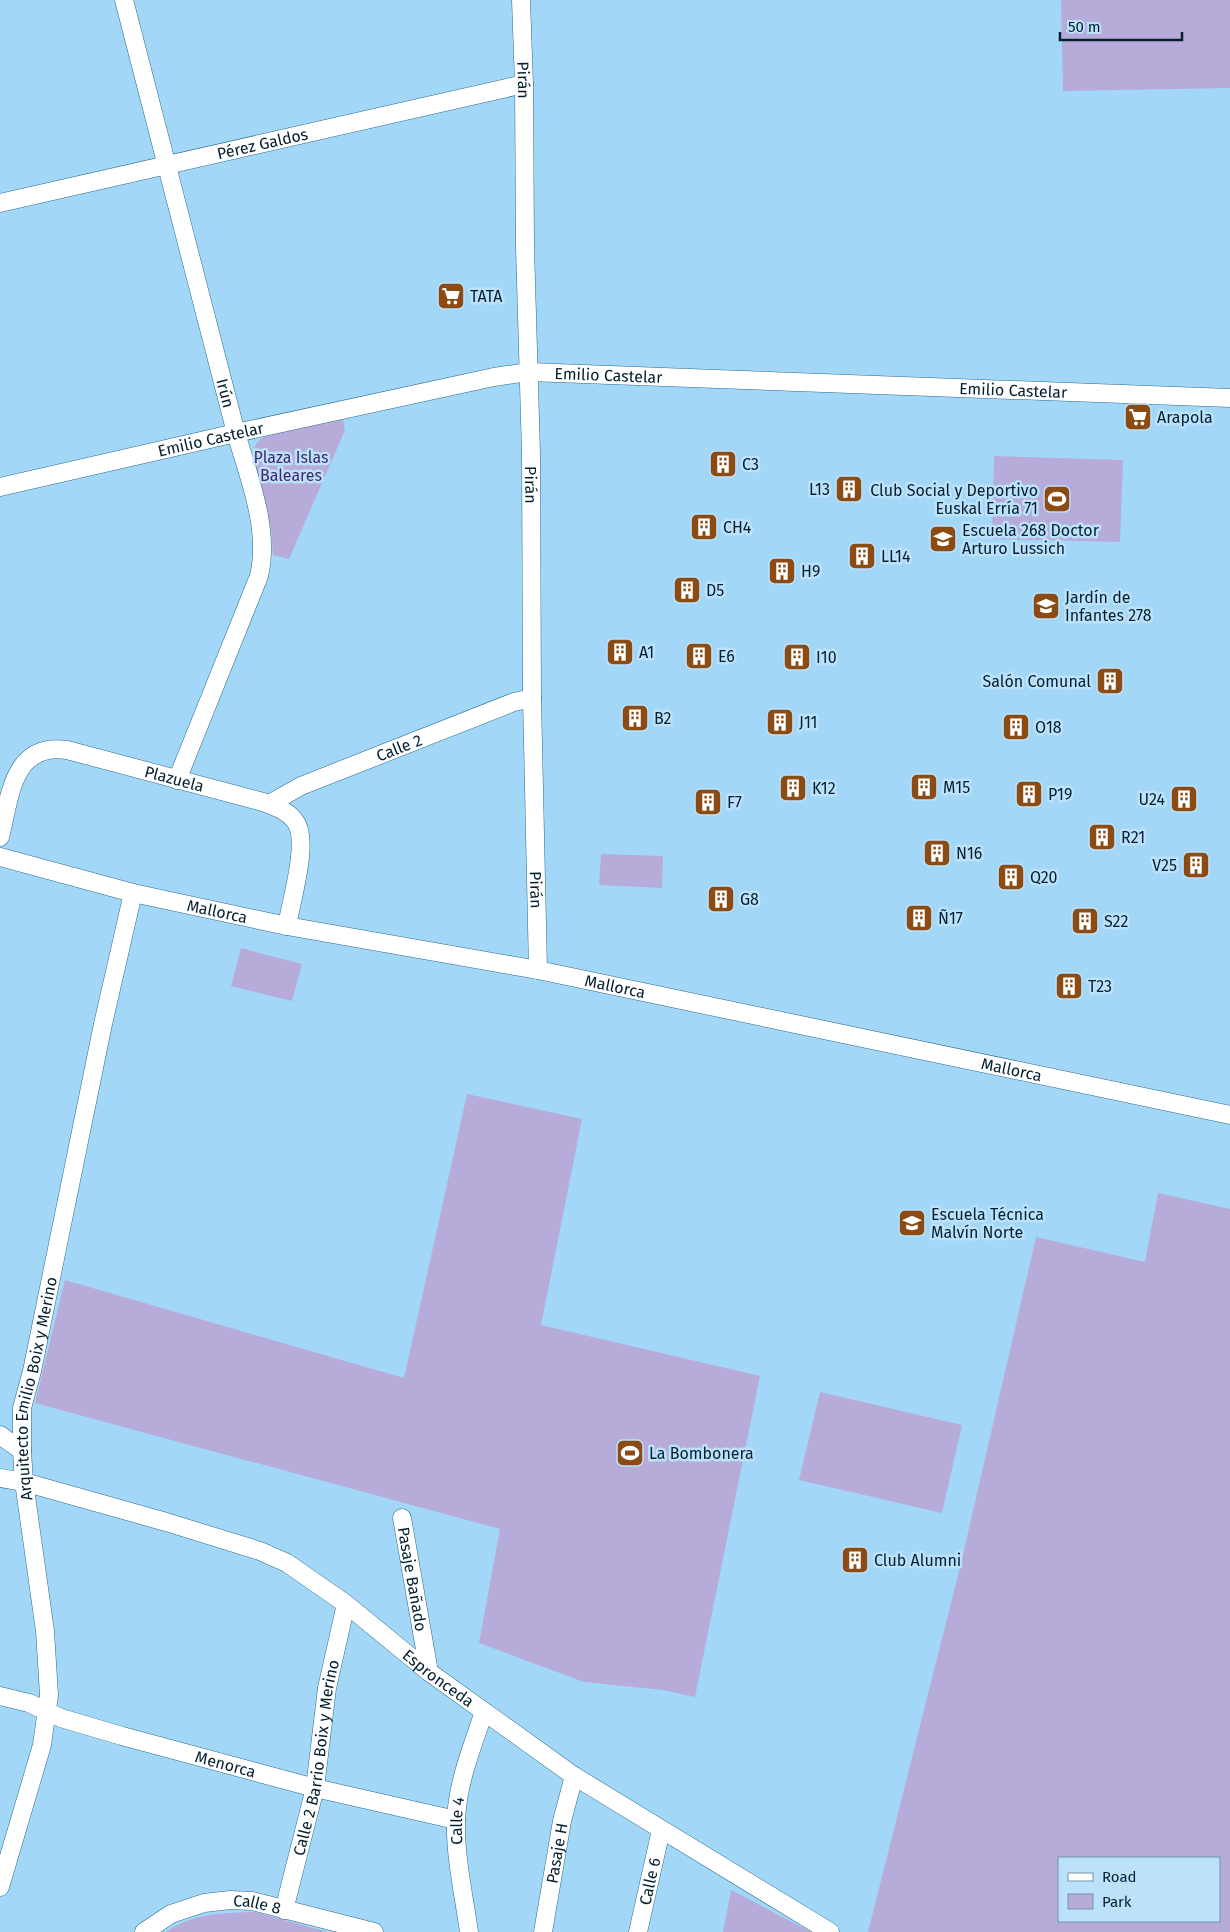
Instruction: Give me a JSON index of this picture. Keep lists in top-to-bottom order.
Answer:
{
  "streets": {
    "street": [
      "Pirán",
      "Pérez Galdos",
      "Emilio Castelar",
      "Irún",
      "Calle 2",
      "Plazuela",
      "Mallorca",
      "Arquitecto Emilio Boix y Merino",
      "Pasaje Bañado",
      "Espronceda",
      "Calle 2 Barrio Boix y Merino",
      "Menorca",
      "Calle 4",
      "Pasaje H",
      "Calle 6",
      "Calle 8"
    ]
  },
  "crossings": [
    ["Pirán", "Pérez Galdos"],
    ["Pirán", "Emilio Castelar"],
    ["Pirán", "Calle 2"],
    ["Pirán", "Mallorca"],
    ["Pérez Galdos", "Irún"],
    ["Emilio Castelar", "Irún"],
    ["Irún", "Plazuela"],
    ["Calle 2", "Plazuela"],
    ["Plazuela", "Mallorca"],
    ["Mallorca", "Arquitecto Emilio Boix y Merino"],
    ["Arquitecto Emilio Boix y Merino", "Espronceda"],
    ["Arquitecto Emilio Boix y Merino", "Menorca"],
    ["Pasaje Bañado", "Espronceda"],
    ["Espronceda", "Calle 2 Barrio Boix y Merino"],
    ["Espronceda", "Calle 4"],
    ["Espronceda", "Pasaje H"],
    ["Espronceda", "Calle 6"],
    ["Calle 2 Barrio Boix y Merino", "Menorca"],
    ["Calle 2 Barrio Boix y Merino", "Calle 8"],
    ["Menorca", "Calle 4"]
  ],
  "parks": ["Plaza Islas Baleares"],
  "places": {
    "supermarket": ["TATA", "Arapola"],
    "building": [
      "C3",
      "L13",
      "CH4",
      "LL14",
      "H9",
      "D5",
      "A1",
      "E6",
      "I10",
      "Salón Comunal",
      "B2",
      "J11",
      "O18",
      "M15",
      "K12",
      "P19",
      "U24",
      "F7",
      "R21",
      "N16",
      "V25",
      "Q20",
      "G8",
      "Ñ17",
      "S22",
      "T23",
      "Club Alumni"
    ],
    "sports": ["Club Social y Deportivo Euskal Erría 71", "La Bombonera"],
    "school or university": ["Escuela 268 Doctor Arturo Lussich", "Jardín de Infantes 278", "Escuela Técnica Malvín Norte"]
  },
  "legend": ["Road", "Park"],
  "scale_bar": "50 m"
}
